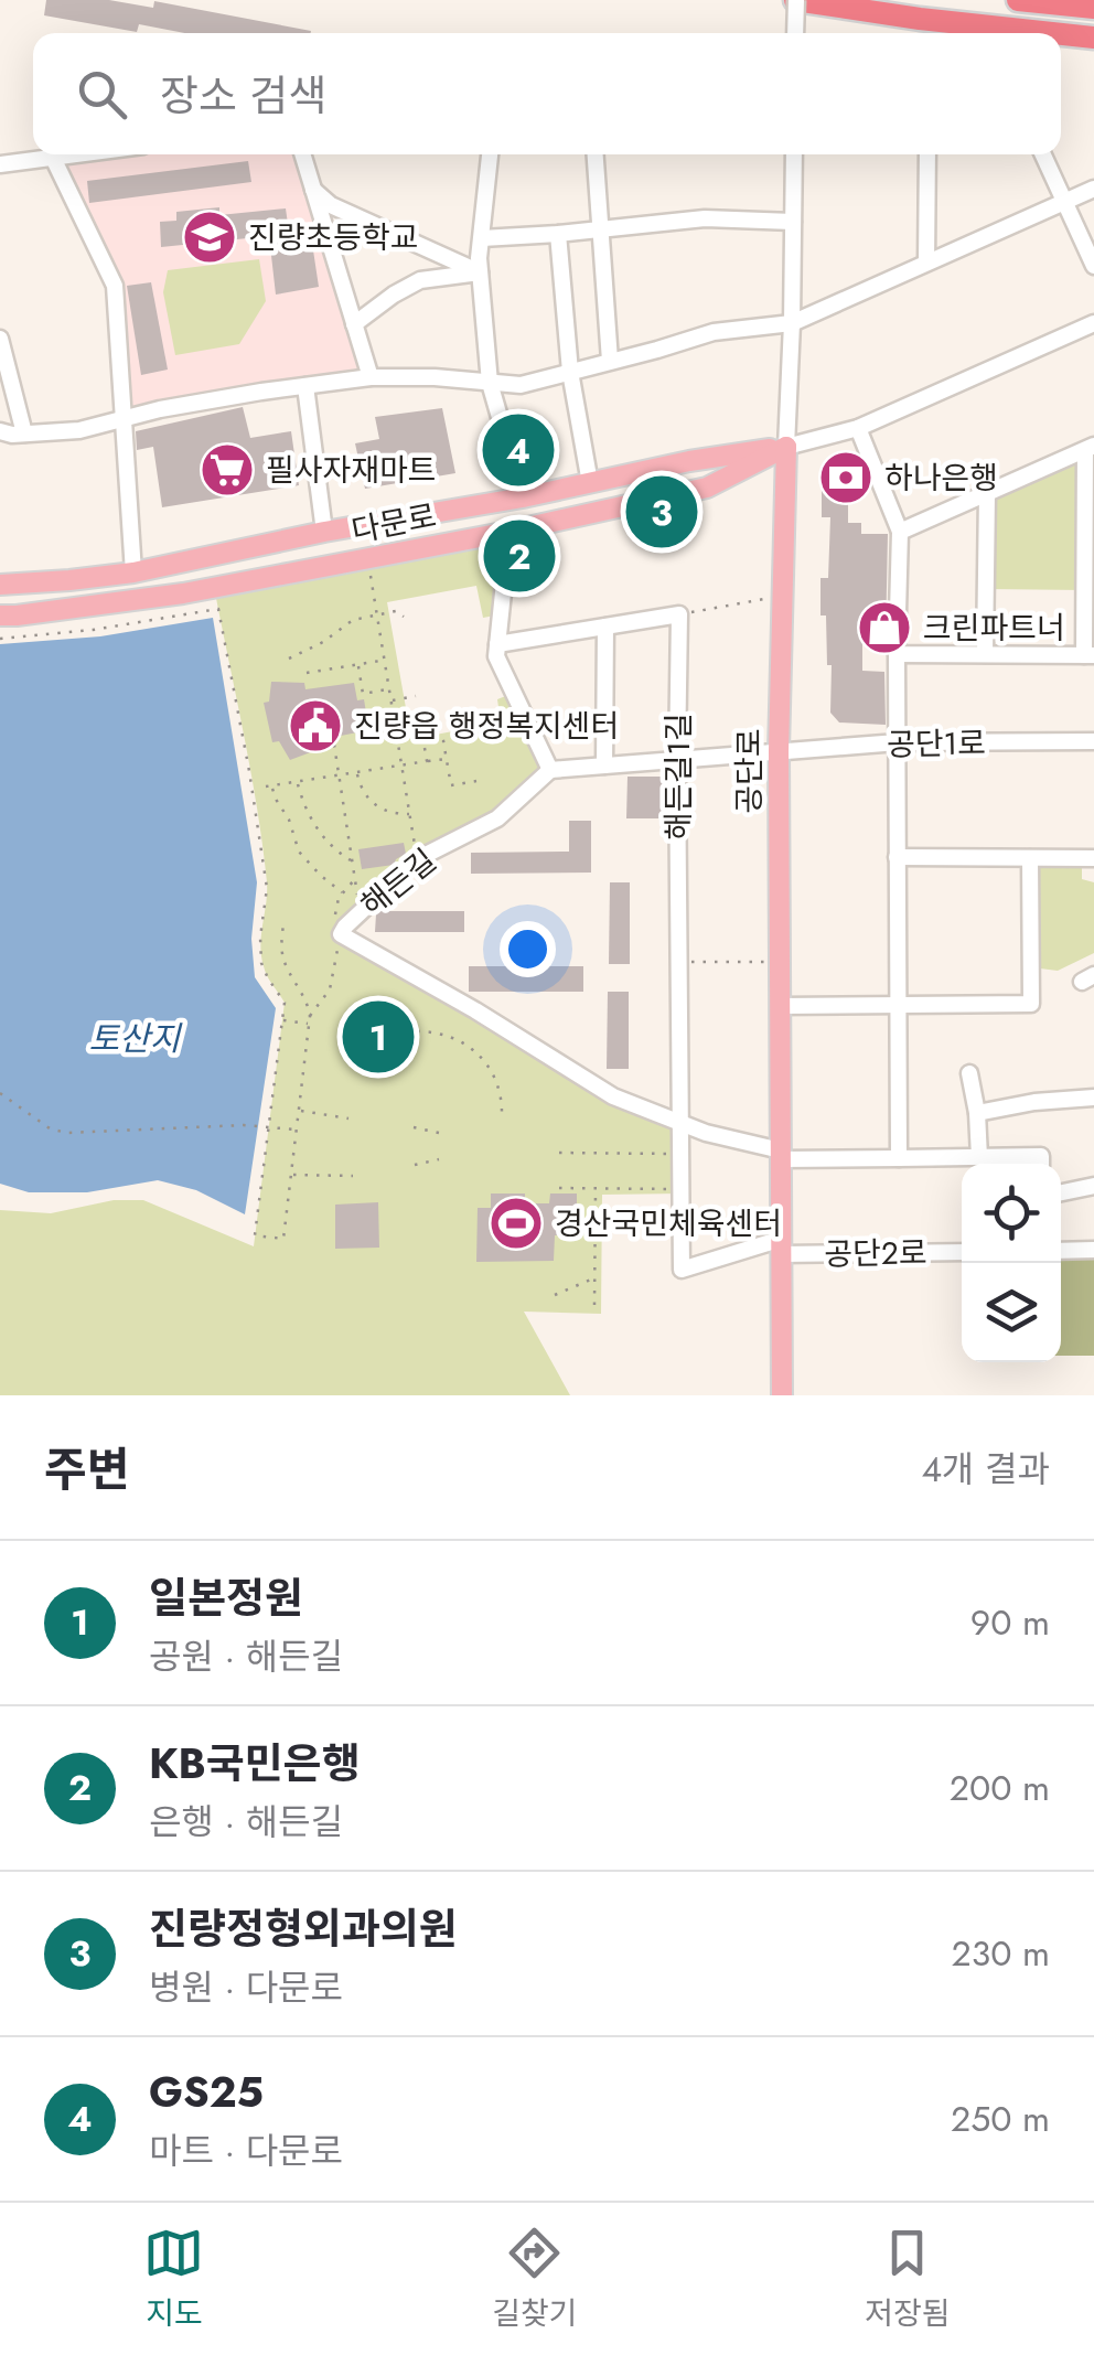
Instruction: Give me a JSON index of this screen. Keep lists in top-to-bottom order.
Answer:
{
  "streets": {
    "main road": ["다문로", "공단로"],
    "street": [
      "공단1로",
      "해든길1길",
      "해든길",
      "공단2로"
    ]
  },
  "crossings": [
    ["다문로", "공단로"],
    ["공단1로", "공단로"],
    ["공단1로", "해든길1길"],
    ["공단1로", "해든길"],
    ["공단로", "해든길"],
    ["공단로", "공단2로"],
    ["해든길1길", "해든길"],
    ["해든길1길", "공단2로"]
  ],
  "water": ["토산지"],
  "places": {
    "school or university": ["진량초등학교"],
    "supermarket": ["필사자재마트"],
    "bank": ["하나은행"],
    "shop": ["크린파트너"],
    "public building": ["진량읍 행정복지센터"],
    "sports": ["경산국민체육센터"]
  },
  "page": {
    "search": "장소 검색",
    "pins": [
      "4",
      "3",
      "2",
      "1"
    ],
    "heading": ["주변", "4개 결과"],
    "list": [
      {
        "mark": "1",
        "name": "일본정원",
        "note": "공원 · 해든길",
        "value": "90 m"
      },
      {
        "mark": "2",
        "name": "KB국민은행",
        "note": "은행 · 해든길",
        "value": "200 m"
      },
      {
        "mark": "3",
        "name": "진량정형외과의원",
        "note": "병원 · 다문로",
        "value": "230 m"
      },
      {
        "mark": "4",
        "name": "GS25",
        "note": "마트 · 다문로",
        "value": "250 m"
      }
    ],
    "nav": ["지도", "길찾기", "저장됨"]
  }
}
